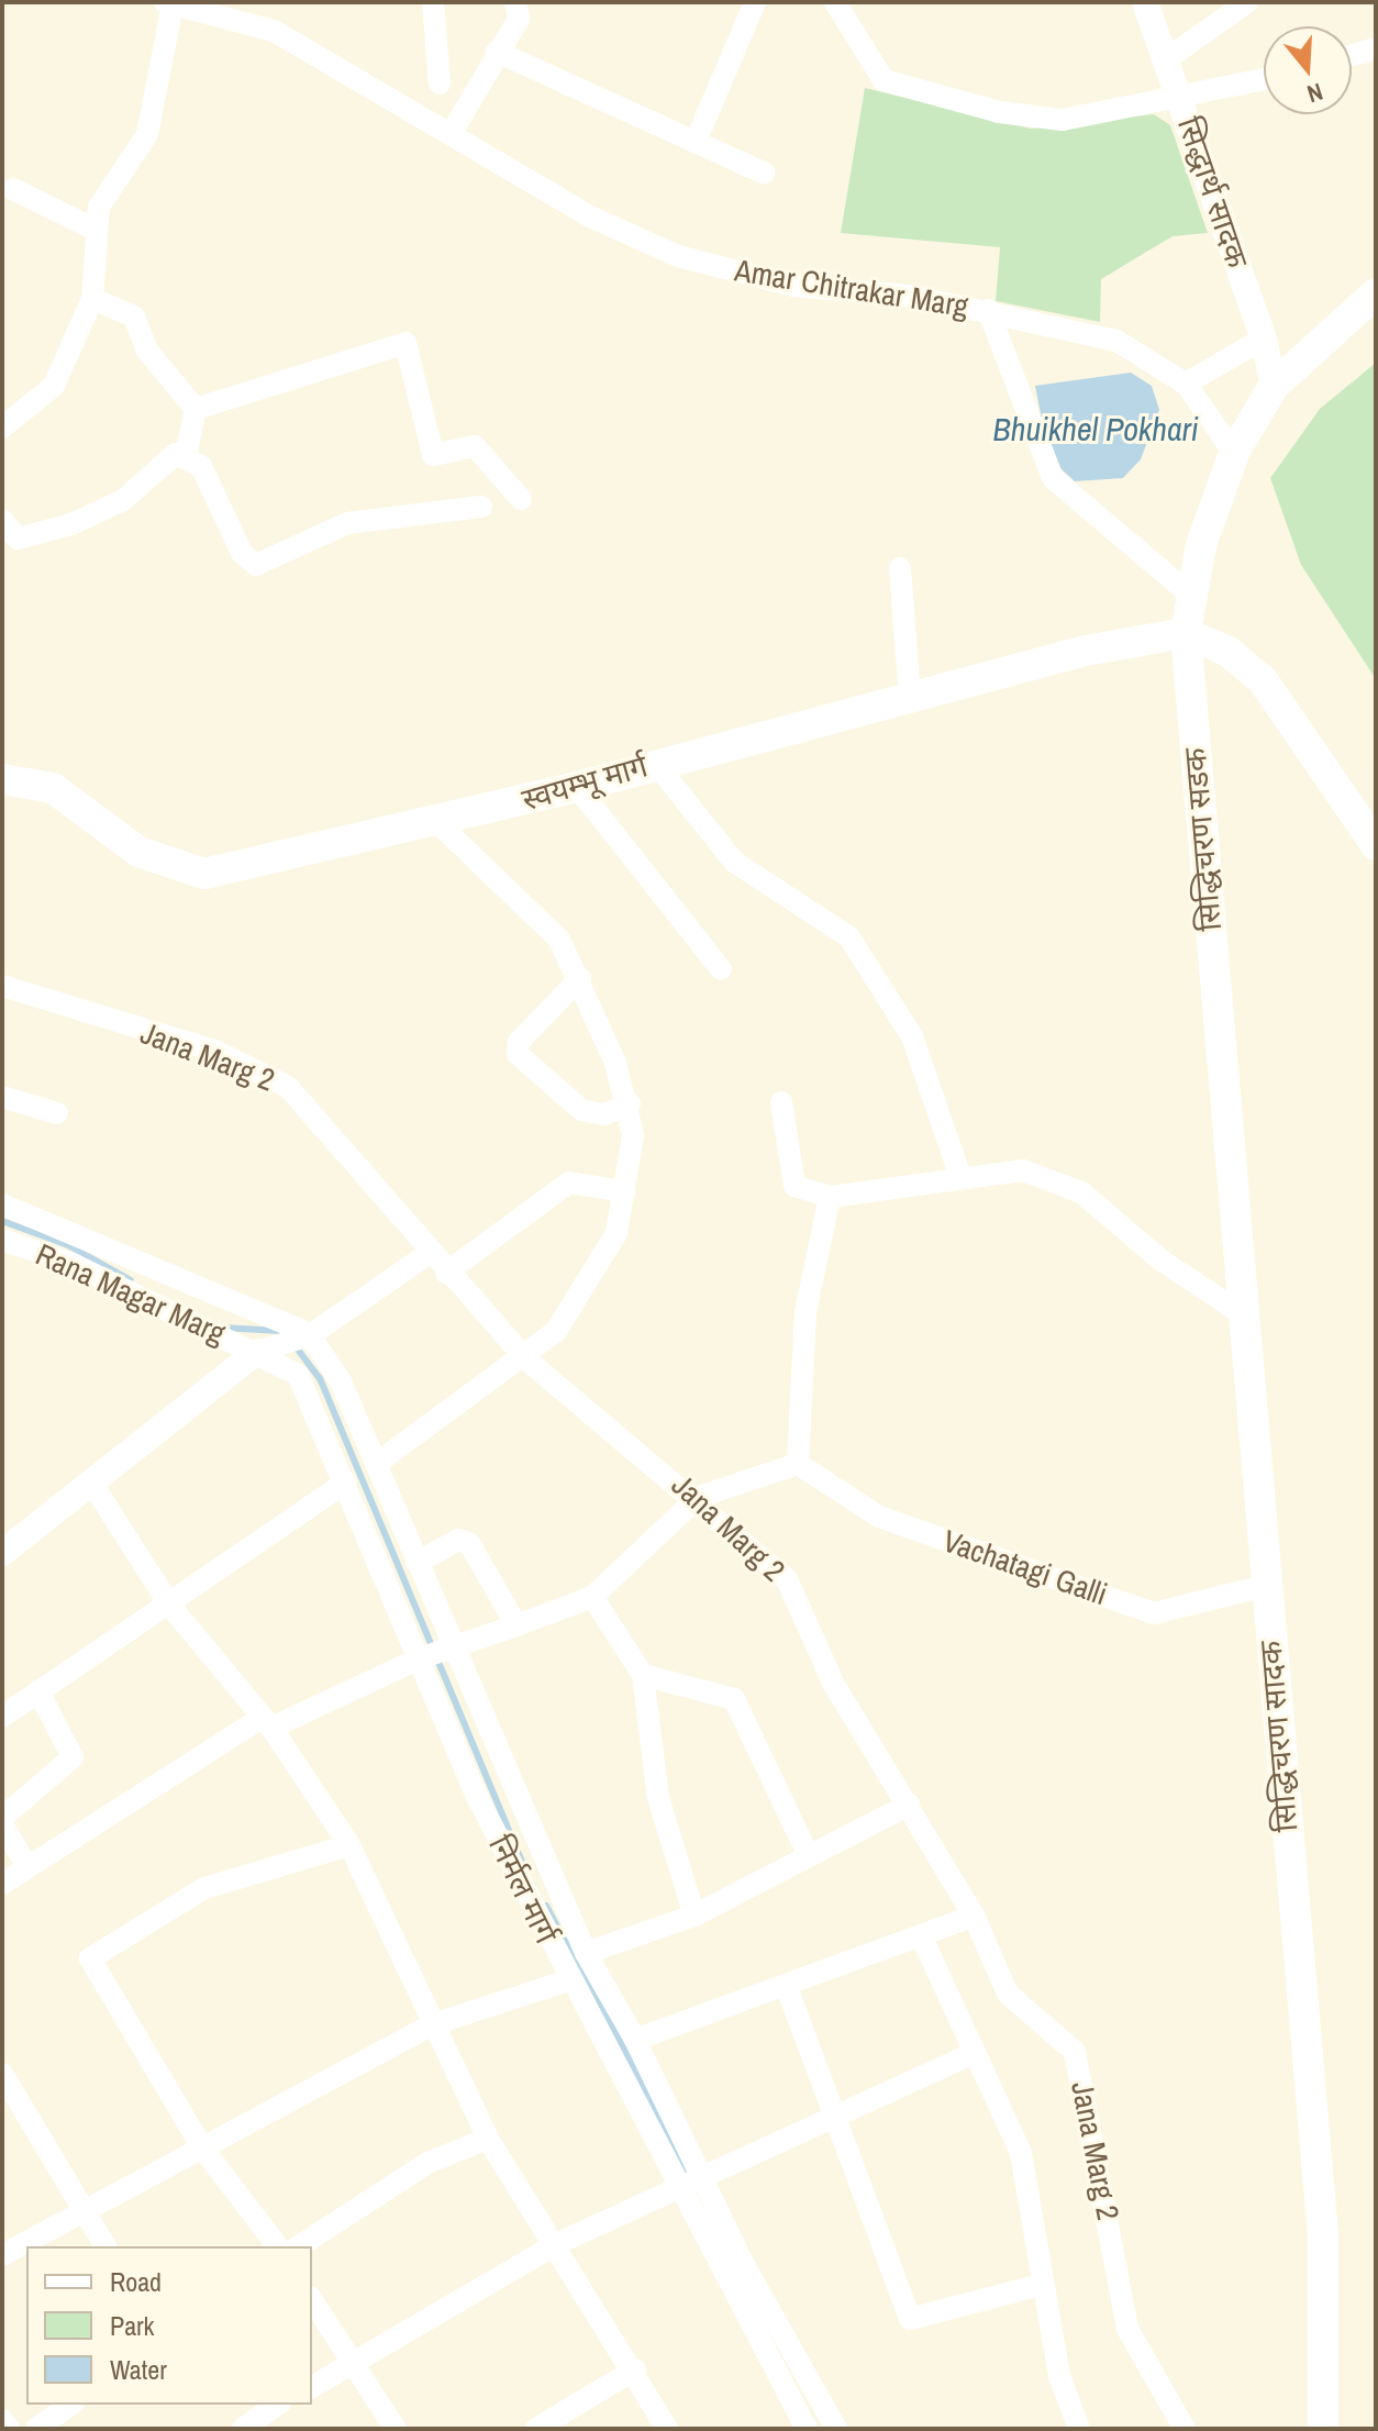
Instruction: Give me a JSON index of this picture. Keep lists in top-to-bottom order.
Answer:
{
  "streets": {
    "main road": ["स्वयम्भू मार्ग", "सिद्धिचरण सडक", "सिद्धिचरण सादक"],
    "street": [
      "सिद्धार्थ सादक",
      "Amar Chitrakar Marg",
      "Jana Marg 2",
      "Rana Magar Marg",
      "Vachatagi Galli",
      "निर्मल मार्ग"
    ]
  },
  "crossings": [
    ["सिद्धार्थ सादक", "सिद्धिचरण सडक"],
    ["Amar Chitrakar Marg", "सिद्धिचरण सडक"],
    ["स्वयम्भू मार्ग", "सिद्धिचरण सडक"],
    ["सिद्धिचरण सडक", "सिद्धिचरण सादक"],
    ["Rana Magar Marg", "निर्मल मार्ग"],
    ["Vachatagi Galli", "सिद्धिचरण सादक"]
  ],
  "water": ["Bhuikhel Pokhari"],
  "legend": ["Road", "Park", "Water"],
  "north": "bottom"
}
